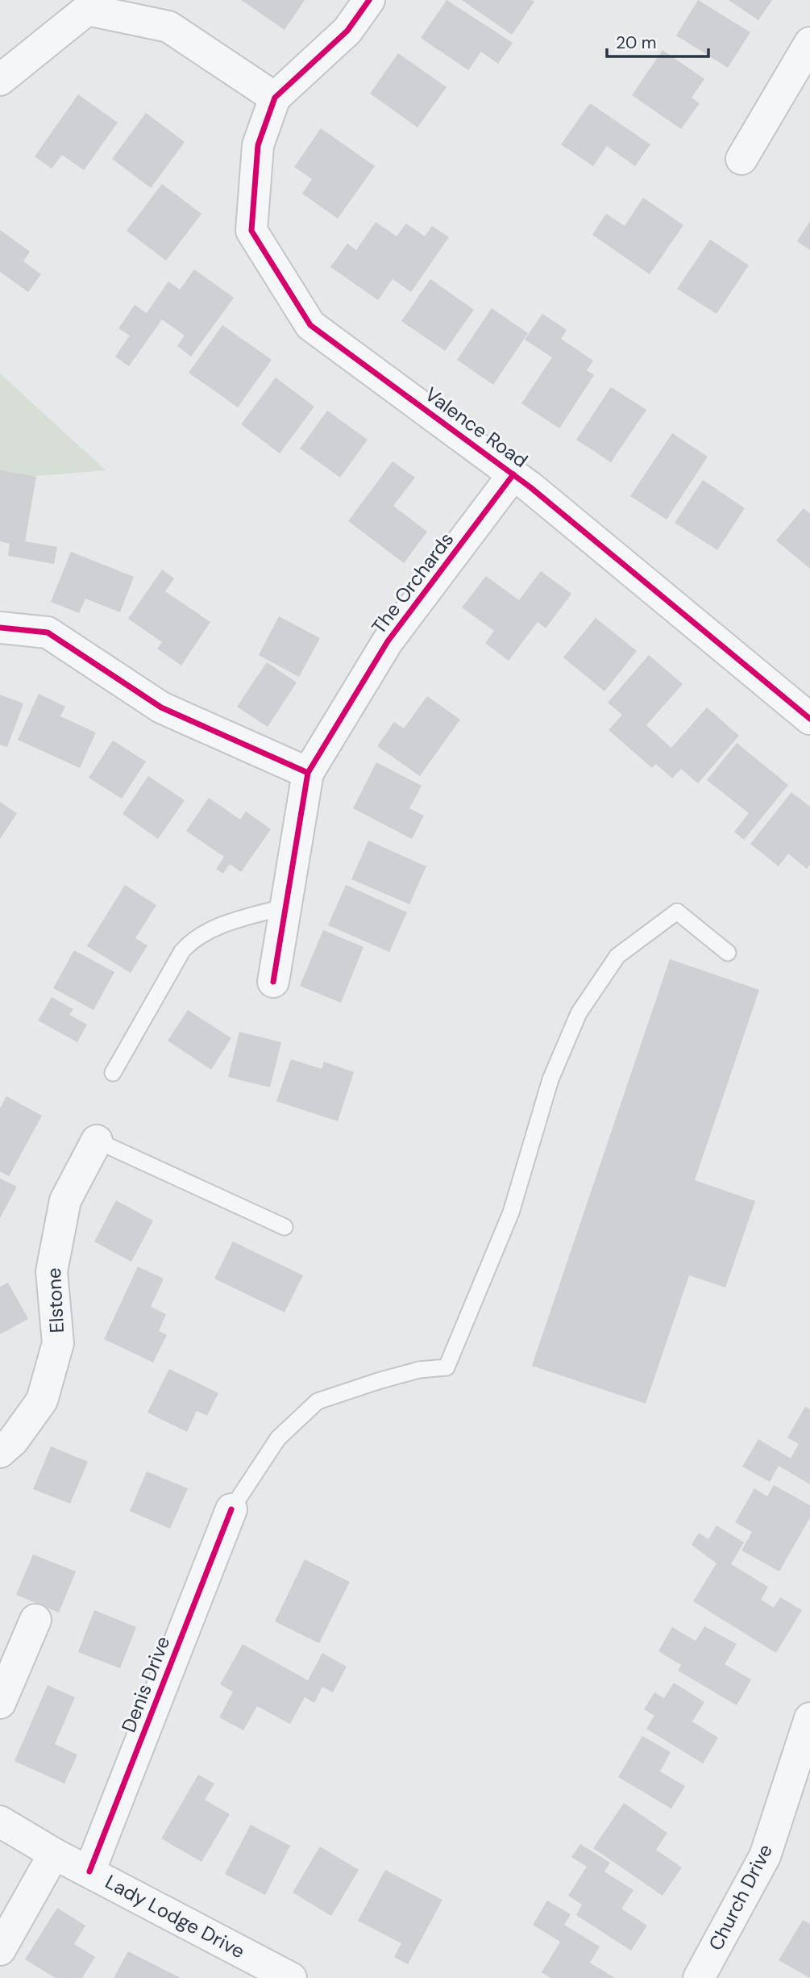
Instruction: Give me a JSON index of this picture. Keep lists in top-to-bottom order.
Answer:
{
  "streets": {
    "street": [
      "Valence Road",
      "The Orchards",
      "Elstone",
      "Denis Drive",
      "Church Drive",
      "Lady Lodge Drive"
    ]
  },
  "crossings": [
    ["Valence Road", "The Orchards"],
    ["Denis Drive", "Lady Lodge Drive"]
  ],
  "scale_bar": "20 m"
}
